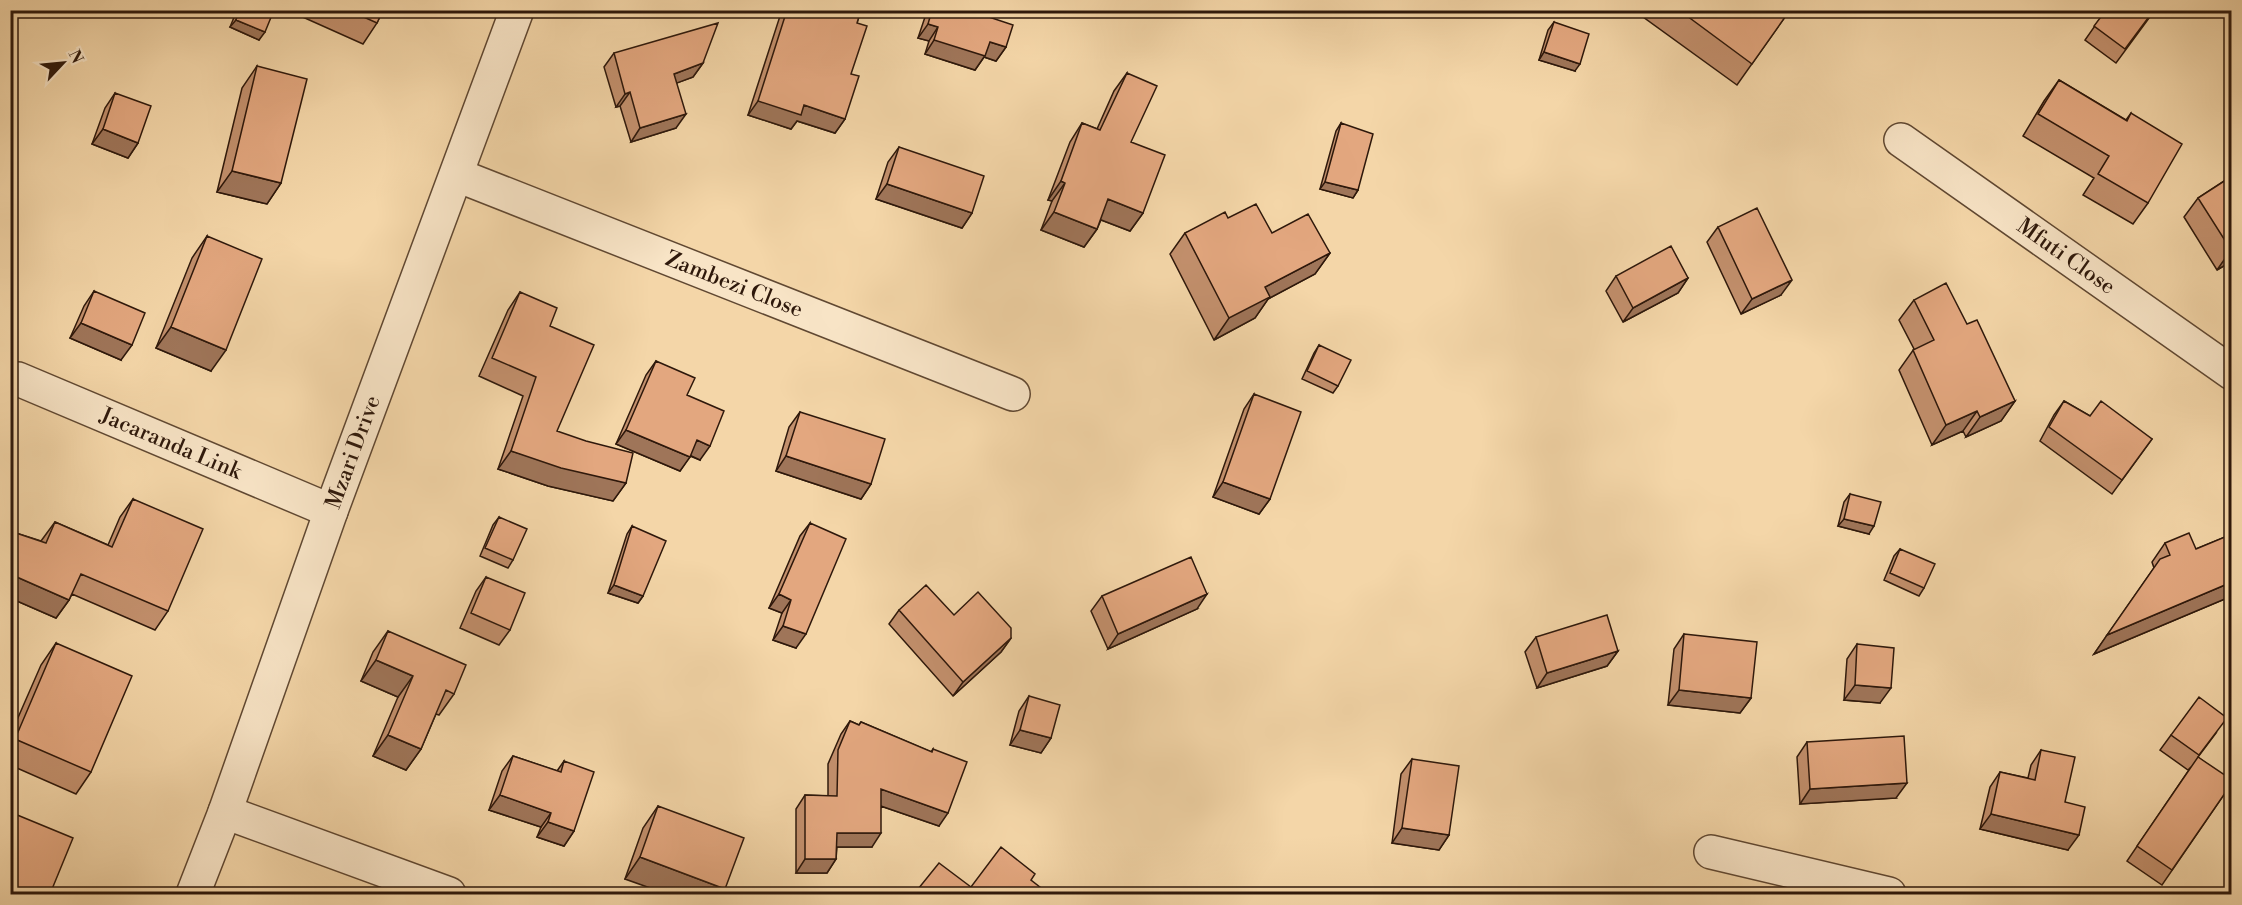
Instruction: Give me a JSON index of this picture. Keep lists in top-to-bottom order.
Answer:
{
  "streets": {
    "street": [
      "Mfuti Close",
      "Zambezi Close",
      "Jacaranda Link",
      "Mzari Drive"
    ]
  },
  "crossings": [
    ["Zambezi Close", "Mzari Drive"],
    ["Jacaranda Link", "Mzari Drive"]
  ],
  "north": "top right"
}
